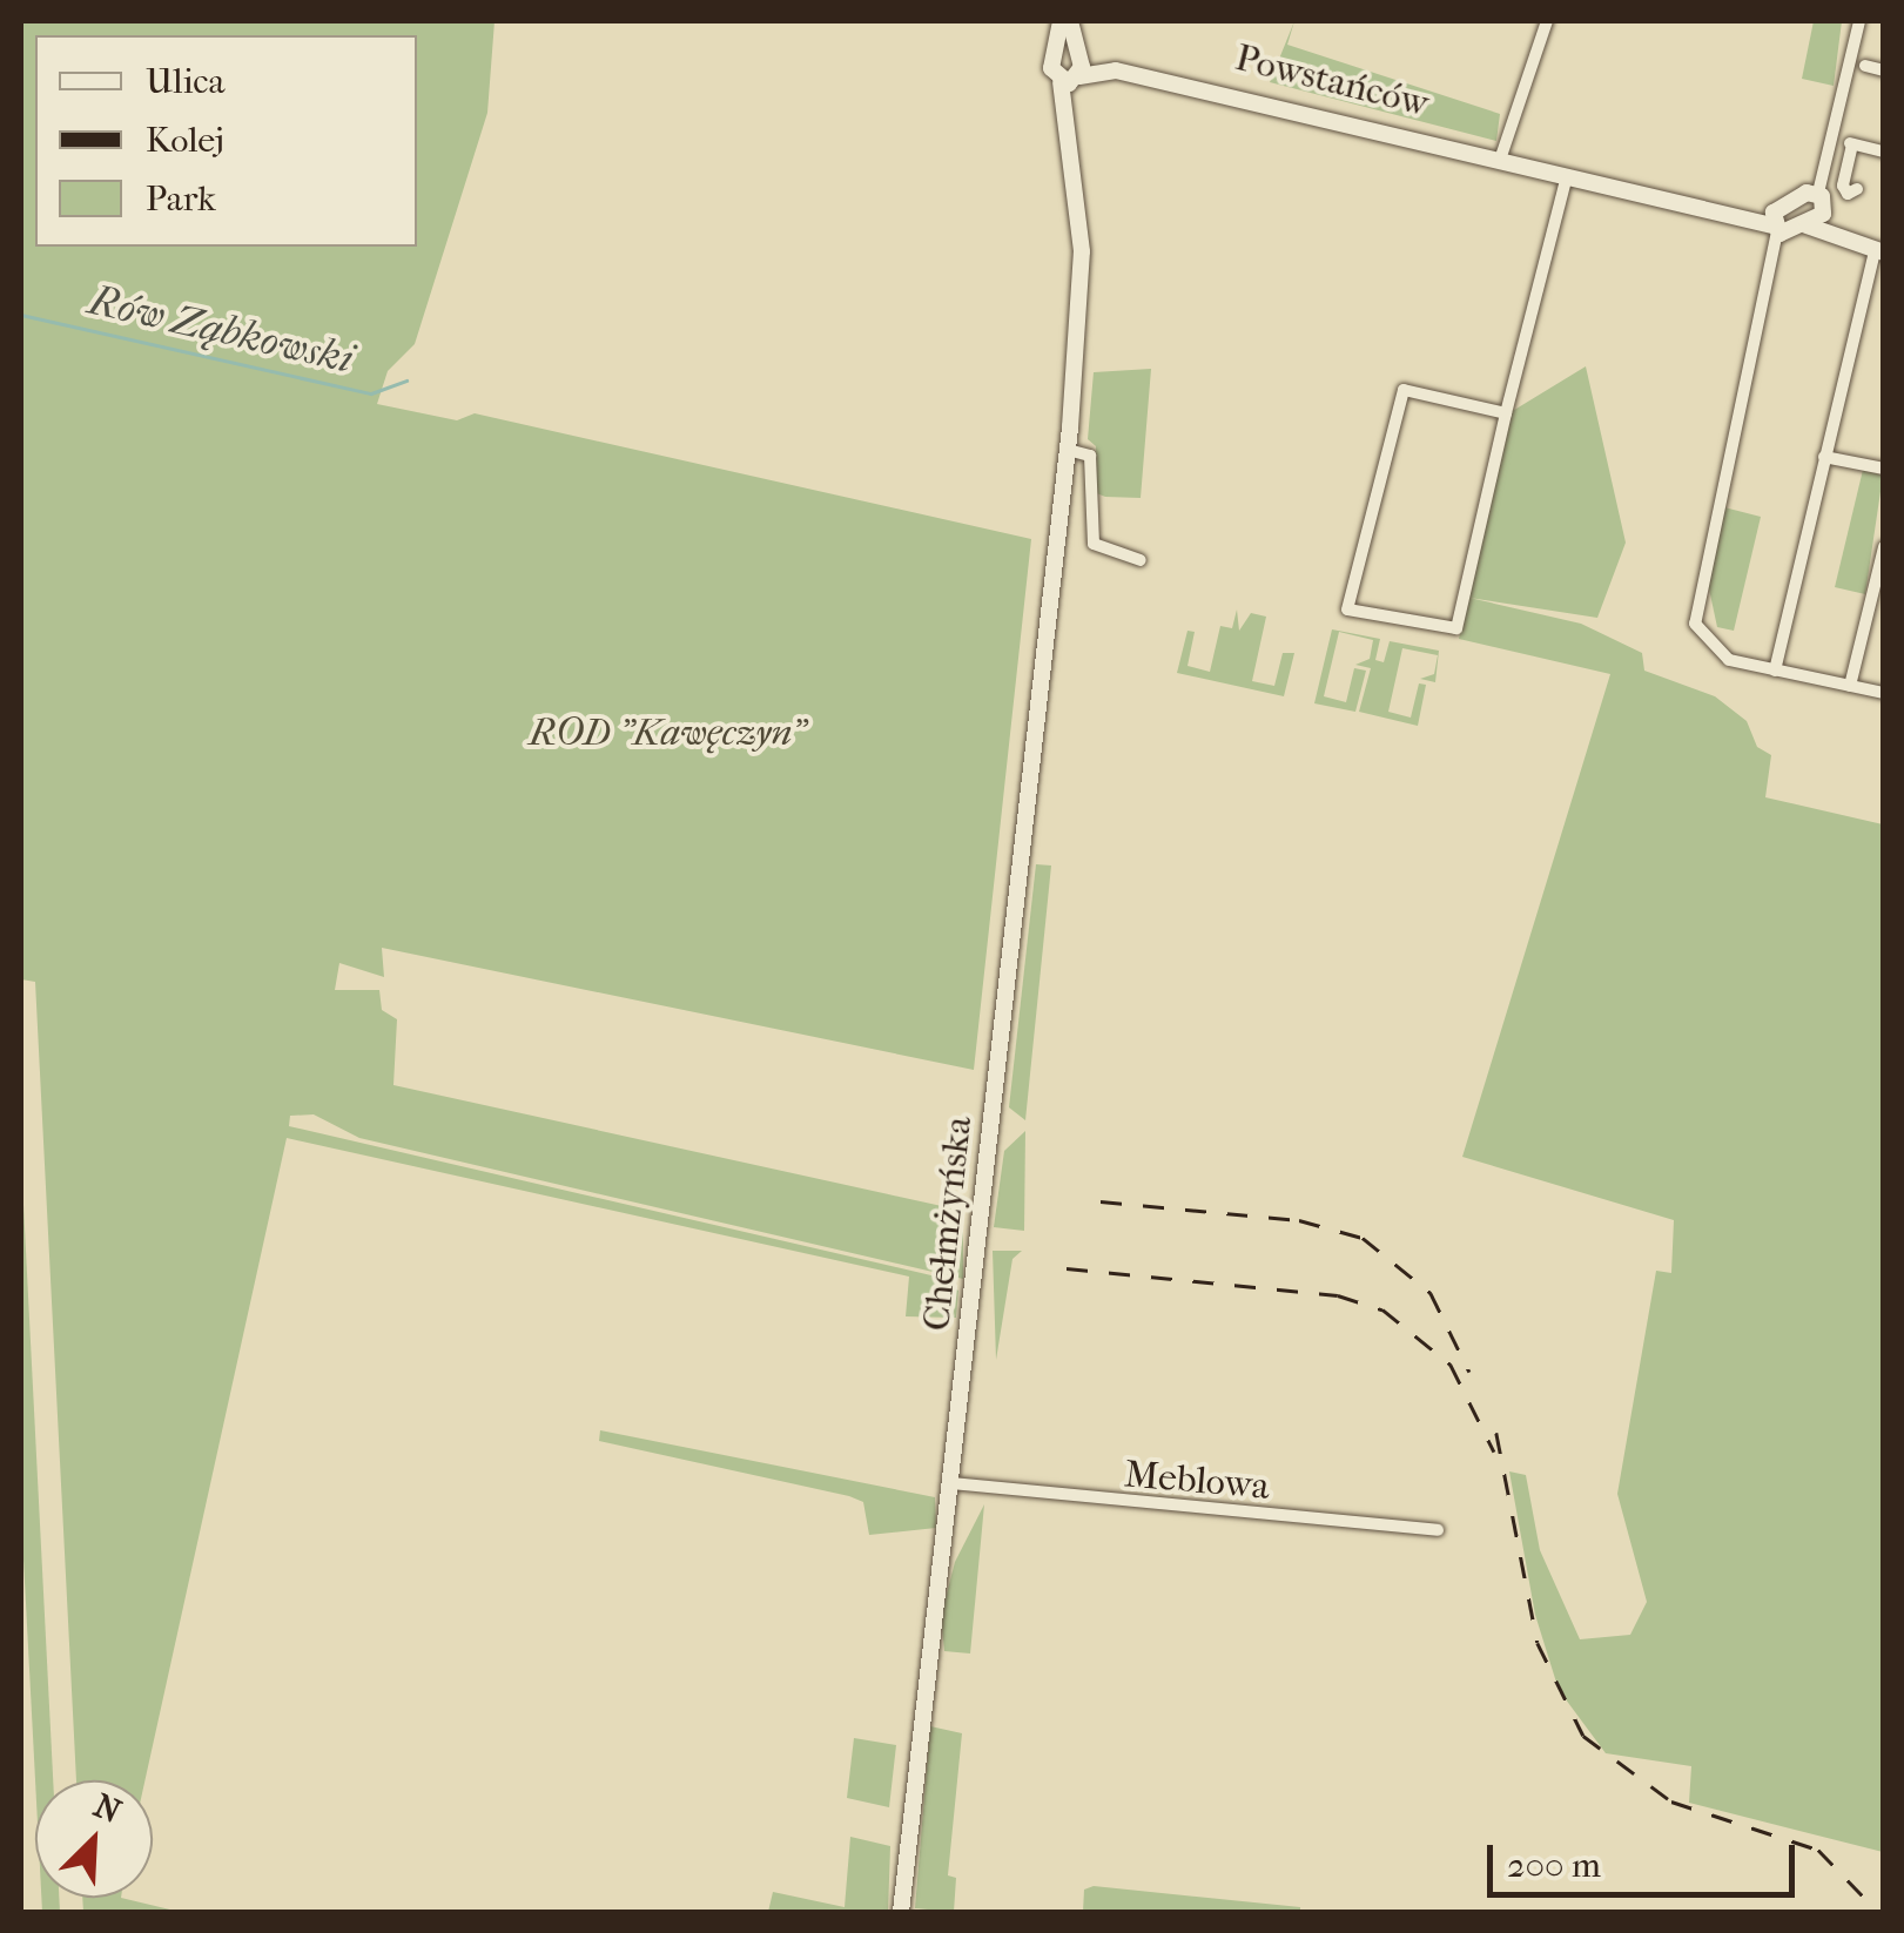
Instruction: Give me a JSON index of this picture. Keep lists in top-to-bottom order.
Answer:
{
  "streets": {
    "street": ["Powstańców", "Chełmżyńska", "Meblowa"]
  },
  "crossings": [
    ["Powstańców", "Chełmżyńska"],
    ["Chełmżyńska", "Meblowa"]
  ],
  "water": ["Rów Ząbkowski"],
  "parks": ["ROD \"Kawęczyn\""],
  "legend": ["Ulica", "Kolej", "Park"],
  "scale_bar": "200 m",
  "north": "top right"
}
